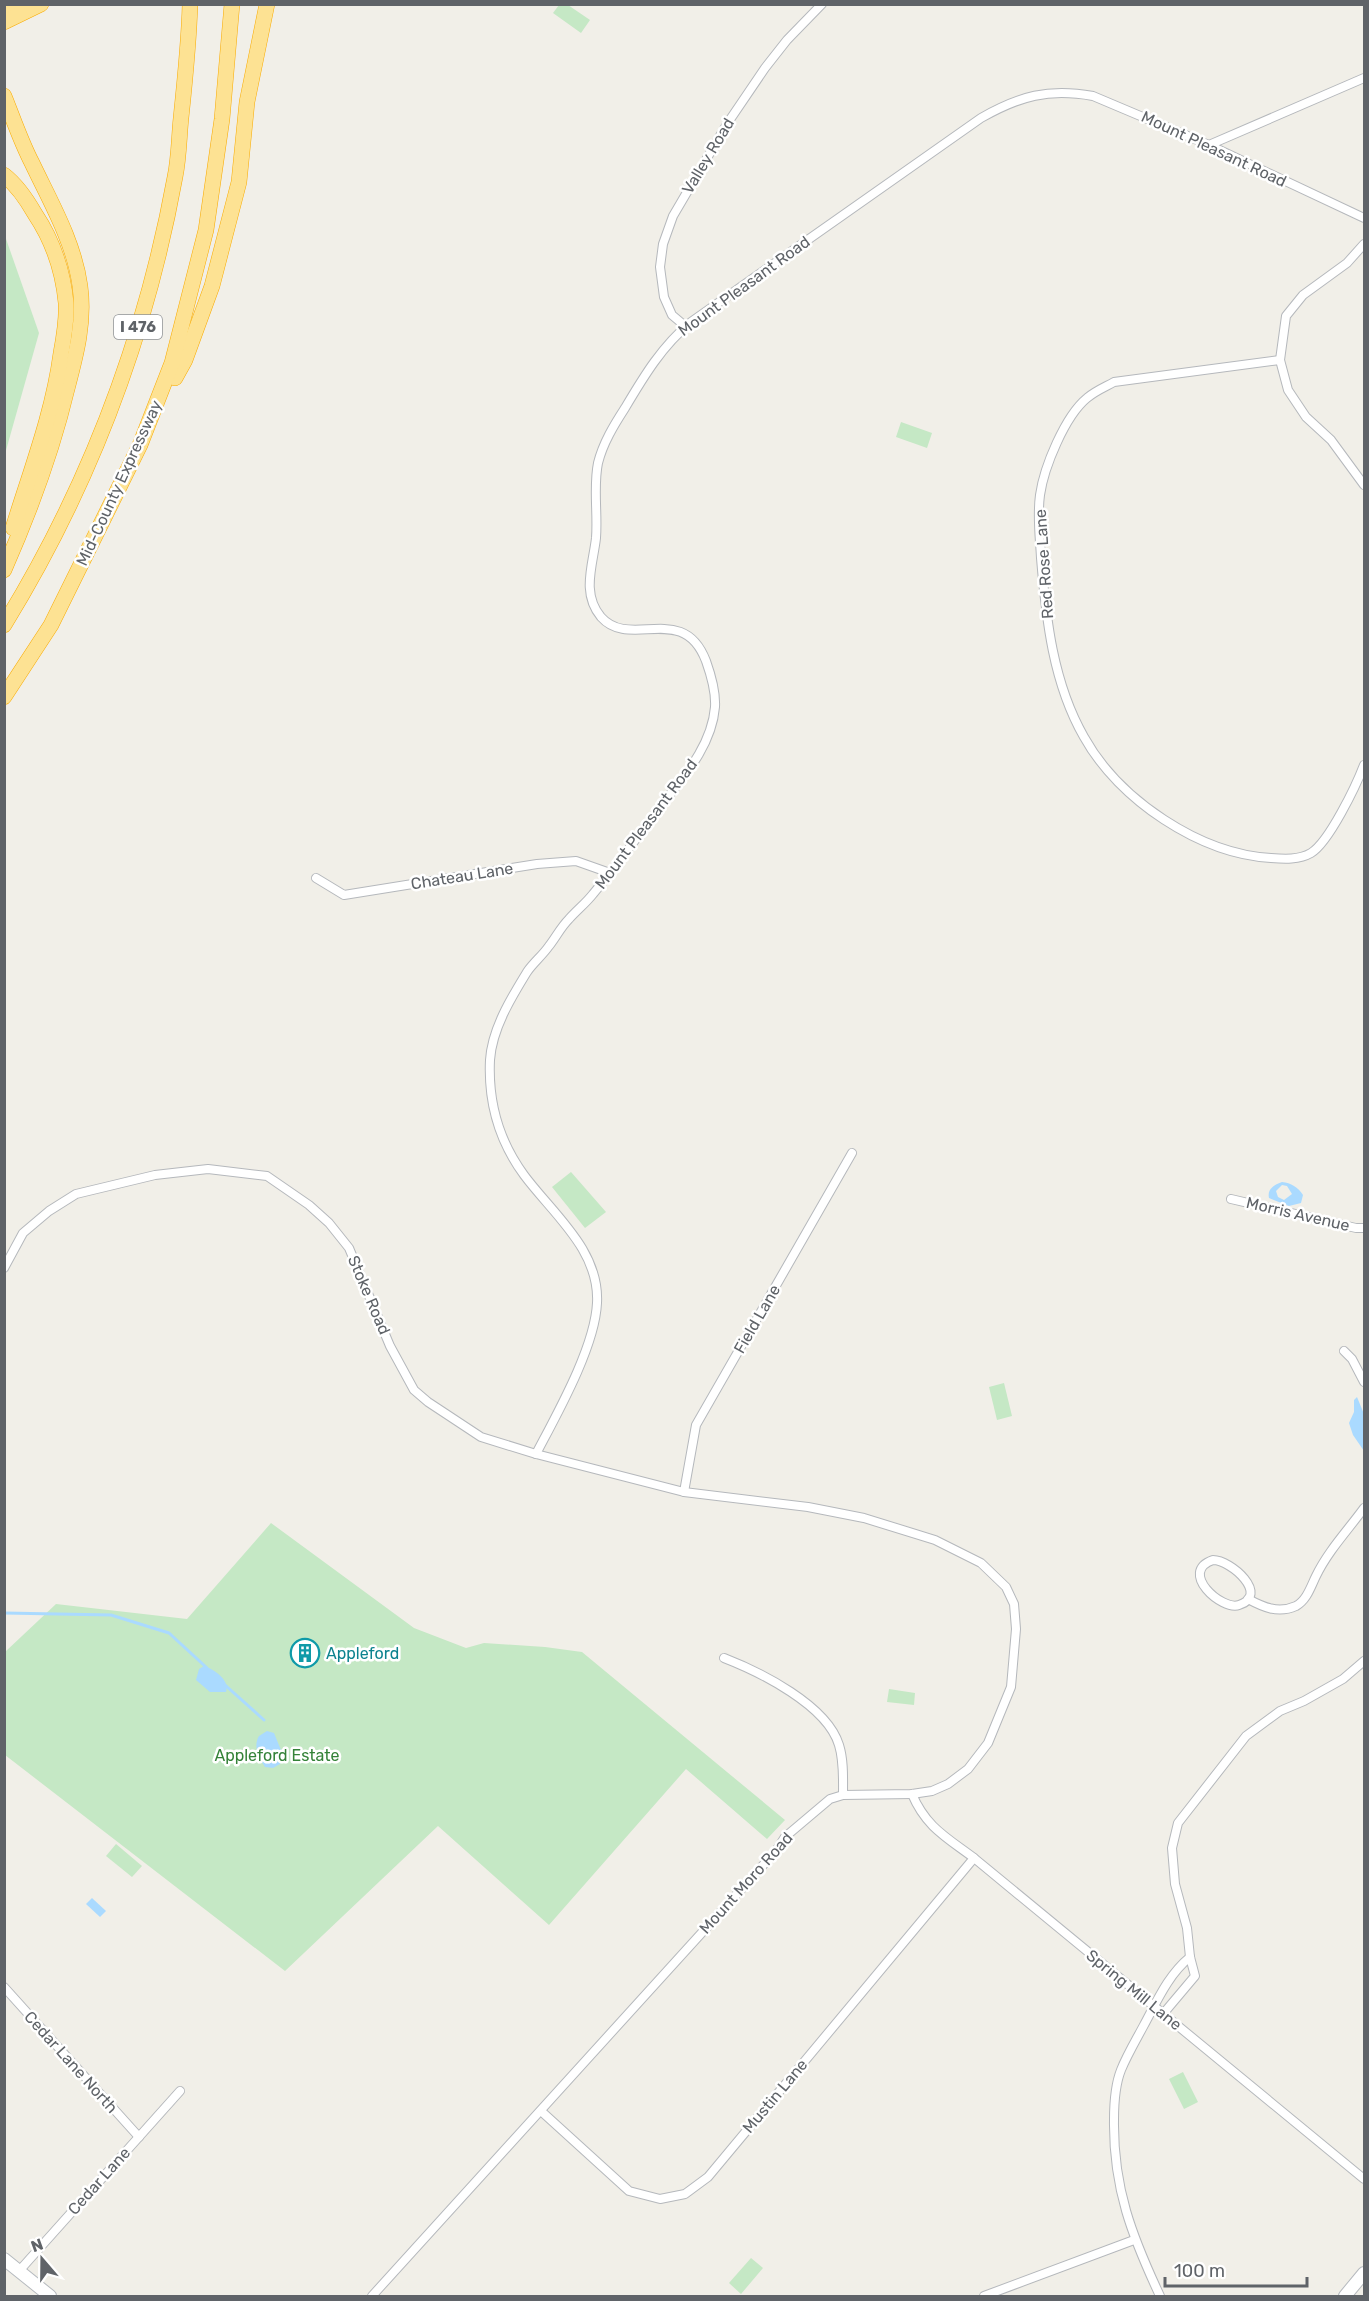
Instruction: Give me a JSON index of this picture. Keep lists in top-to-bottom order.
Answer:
{
  "streets": {
    "highway": ["I 476", "Mid-County Expressway"],
    "street": [
      "Mount Pleasant Road",
      "Valley Road",
      "Red Rose Lane",
      "Chateau Lane",
      "Morris Avenue",
      "Stoke Road",
      "Field Lane",
      "Mount Moro Road",
      "Spring Mill Lane",
      "Cedar Lane North",
      "Mustin Lane",
      "Cedar Lane"
    ]
  },
  "crossings": [
    ["Mount Pleasant Road", "Valley Road"],
    ["Mount Pleasant Road", "Chateau Lane"],
    ["Mount Pleasant Road", "Stoke Road"],
    ["Mount Pleasant Road", "Mount Moro Road"],
    ["Stoke Road", "Mount Moro Road"],
    ["Field Lane", "Mount Moro Road"],
    ["Mount Moro Road", "Spring Mill Lane"],
    ["Mount Moro Road", "Mustin Lane"],
    ["Spring Mill Lane", "Mustin Lane"],
    ["Cedar Lane North", "Cedar Lane"]
  ],
  "parks": ["Appleford Estate"],
  "places": {
    "building": ["Appleford"]
  },
  "scale_bar": "100 m",
  "north": "top"
}
